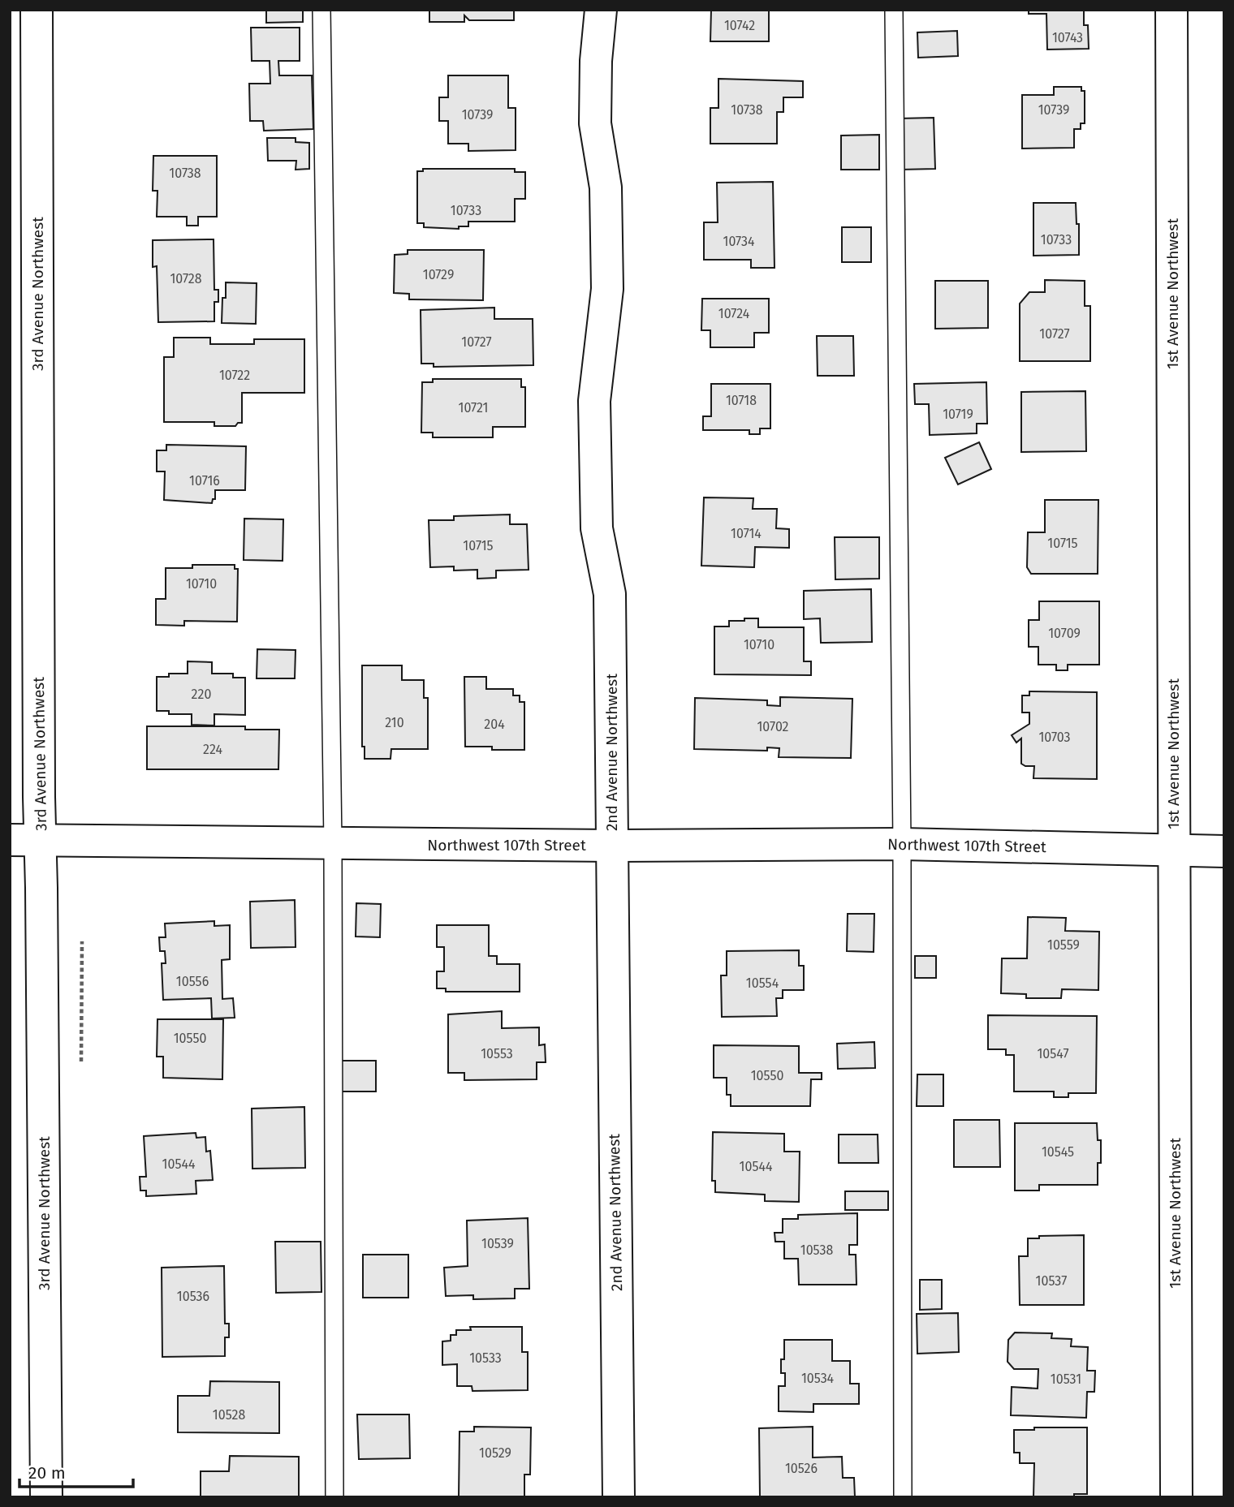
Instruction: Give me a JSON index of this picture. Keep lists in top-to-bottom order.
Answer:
{
  "streets": {
    "street": [
      "3rd Avenue Northwest",
      "1st Avenue Northwest",
      "2nd Avenue Northwest",
      "Northwest 107th Street"
    ]
  },
  "crossings": [
    ["3rd Avenue Northwest", "Northwest 107th Street"],
    ["1st Avenue Northwest", "Northwest 107th Street"],
    ["2nd Avenue Northwest", "Northwest 107th Street"]
  ],
  "house_numbers": [
    "10742",
    "10743",
    "10738",
    "10739",
    "10739",
    "10738",
    "10733",
    "10733",
    "10734",
    "10729",
    "10728",
    "10724",
    "10727",
    "10727",
    "10722",
    "10718",
    "10721",
    "10719",
    "10716",
    "10714",
    "10715",
    "10715",
    "10710",
    "10709",
    "10710",
    "220",
    "210",
    "204",
    "10702",
    "10703",
    "224",
    "10559",
    "10556",
    "10554",
    "10550",
    "10553",
    "10547",
    "10550",
    "10545",
    "10544",
    "10544",
    "10539",
    "10538",
    "10537",
    "10536",
    "10533",
    "10534",
    "10531",
    "10528",
    "10529",
    "10526"
  ],
  "scale_bar": "20 m"
}
